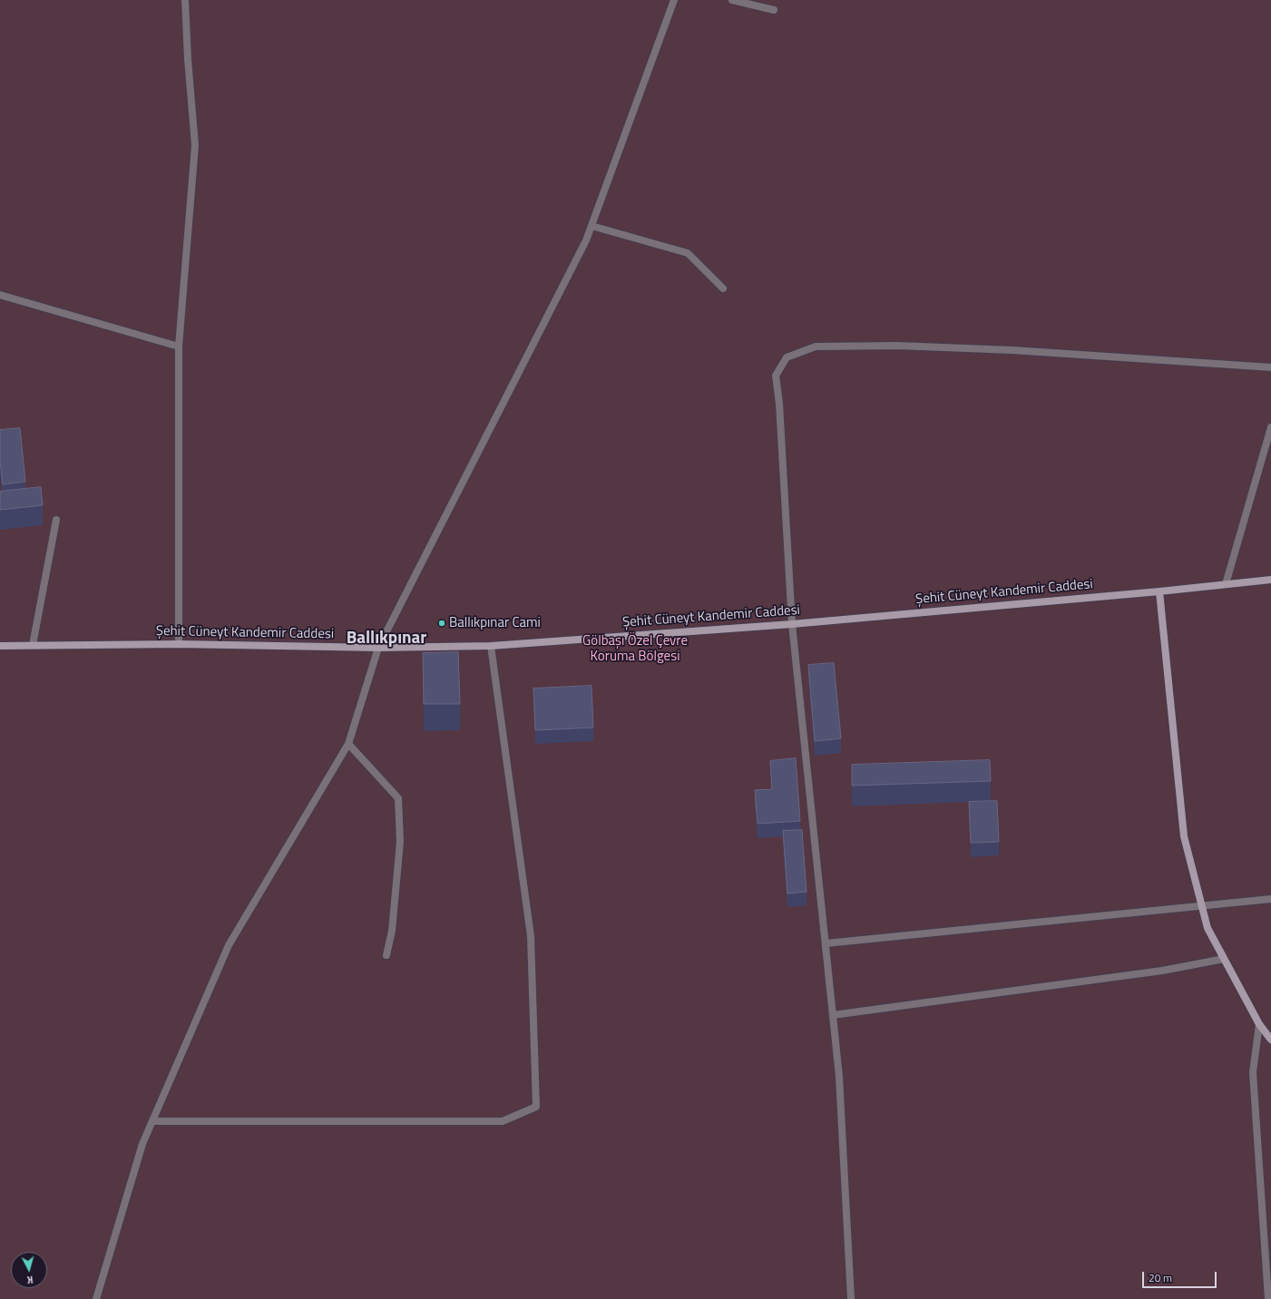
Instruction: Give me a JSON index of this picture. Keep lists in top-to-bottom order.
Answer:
{
  "streets": {
    "street": ["Şehit Cüneyt Kandemir Caddesi"]
  },
  "districts": ["Ballıkpınar"],
  "parks": ["Gölbaşı Özel Çevre Koruma Bölgesi"],
  "places": ["Ballıkpınar Cami"],
  "scale_bar": "20 m",
  "north": "bottom"
}
